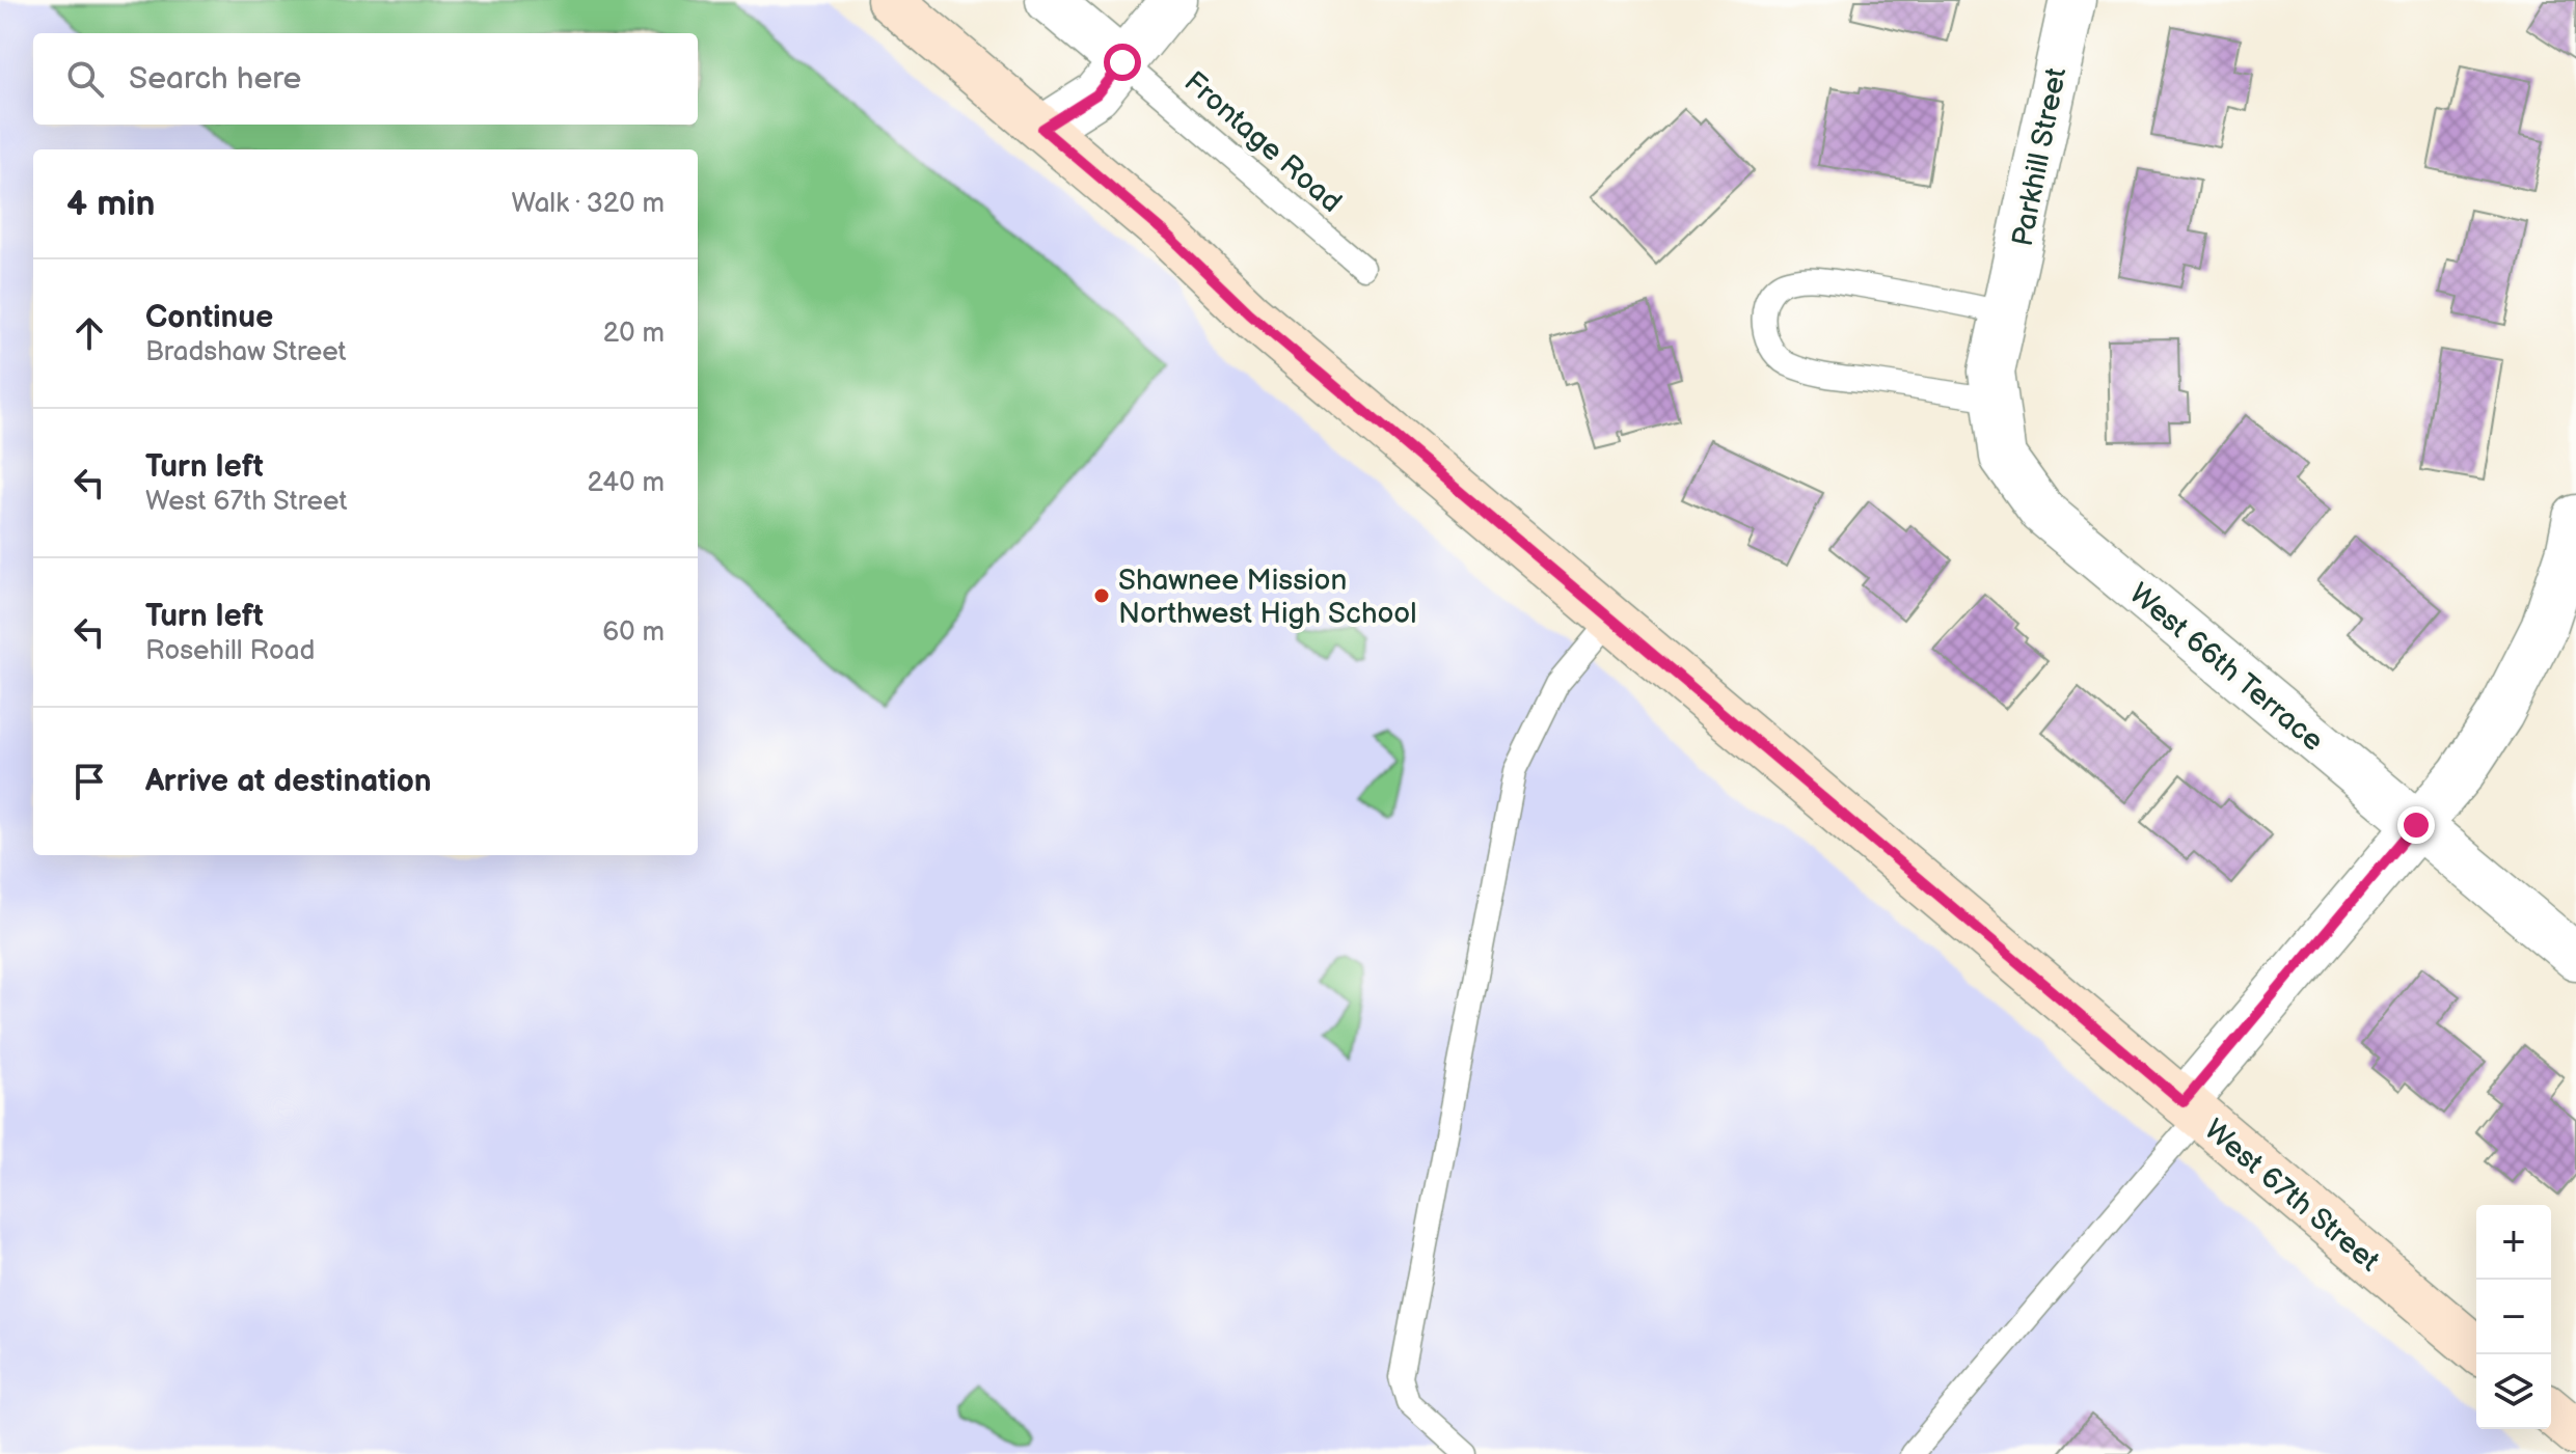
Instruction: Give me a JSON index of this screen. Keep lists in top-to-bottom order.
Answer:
{
  "streets": {
    "street": ["Parkhill Street", "West 66th Terrace", "West 67th Street"],
    "lane": ["Frontage Road"]
  },
  "crossings": [
    ["Parkhill Street", "West 66th Terrace"]
  ],
  "places": ["Shawnee Mission Northwest High School"],
  "page": {
    "search": "Search here",
    "heading": ["4 min", "Walk · 320 m"],
    "list": [
      ["Continue", "Bradshaw Street", "20 m"],
      ["Turn left", "West 67th Street", "240 m"],
      ["Turn left", "Rosehill Road", "60 m"],
      "Arrive at destination"
    ],
    "map_buttons": ["+", "−"]
  }
}
